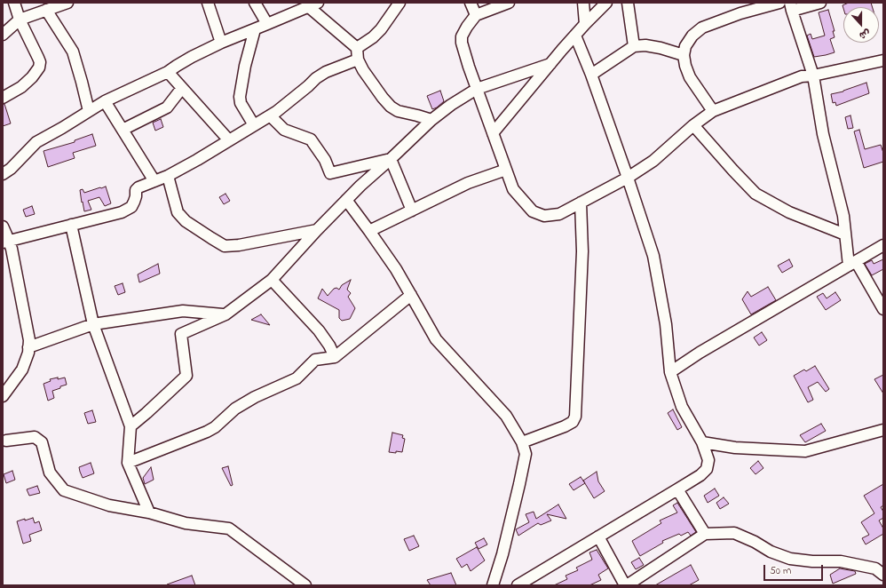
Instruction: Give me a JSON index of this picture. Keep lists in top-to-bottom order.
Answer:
{
  "scale_bar": "50 m",
  "north": "bottom"
}
